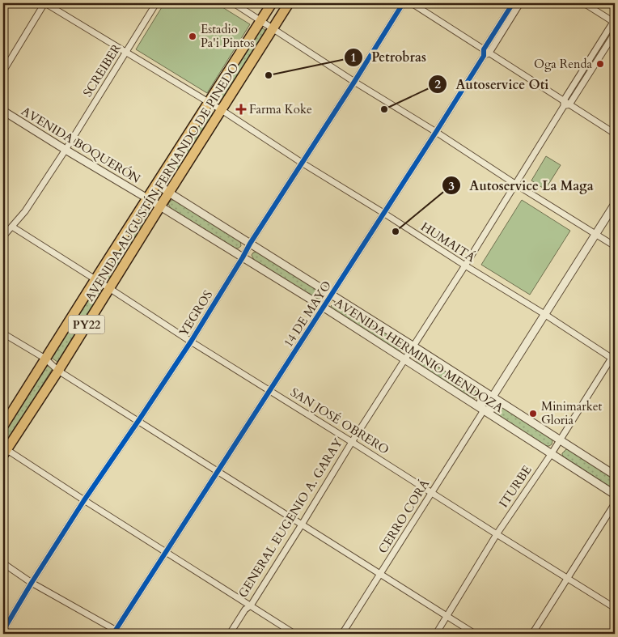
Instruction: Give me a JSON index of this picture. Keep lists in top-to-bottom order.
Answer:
{
  "streets": {
    "highway": ["AVENIDA AUGUSTÍN FERNANDO DE PINEDO", "PY22"],
    "street": [
      "SCREIBER",
      "AVENIDA BOQUERÓN",
      "HUMAITÁ",
      "YEGROS",
      "14 DE MAYO",
      "AVENIDA HERMINIO MENDOZA",
      "SAN JOSÉ OBRERO",
      "ITURBE",
      "CERRO CORÁ",
      "GENERAL EUGENIO A. GARAY"
    ]
  },
  "crossings": [
    ["SCREIBER", "AVENIDA BOQUERÓN"],
    ["SCREIBER", "HUMAITÁ"],
    ["SCREIBER", "SAN JOSÉ OBRERO"],
    ["AVENIDA BOQUERÓN", "AVENIDA AUGUSTÍN FERNANDO DE PINEDO"],
    ["AVENIDA BOQUERÓN", "AVENIDA HERMINIO MENDOZA"],
    ["AVENIDA AUGUSTÍN FERNANDO DE PINEDO", "HUMAITÁ"],
    ["AVENIDA AUGUSTÍN FERNANDO DE PINEDO", "AVENIDA HERMINIO MENDOZA"],
    ["AVENIDA AUGUSTÍN FERNANDO DE PINEDO", "SAN JOSÉ OBRERO"],
    ["HUMAITÁ", "YEGROS"],
    ["HUMAITÁ", "14 DE MAYO"],
    ["HUMAITÁ", "ITURBE"],
    ["HUMAITÁ", "CERRO CORÁ"],
    ["HUMAITÁ", "GENERAL EUGENIO A. GARAY"],
    ["YEGROS", "AVENIDA HERMINIO MENDOZA"],
    ["YEGROS", "SAN JOSÉ OBRERO"],
    ["14 DE MAYO", "AVENIDA HERMINIO MENDOZA"],
    ["14 DE MAYO", "SAN JOSÉ OBRERO"],
    ["AVENIDA HERMINIO MENDOZA", "ITURBE"],
    ["AVENIDA HERMINIO MENDOZA", "CERRO CORÁ"],
    ["AVENIDA HERMINIO MENDOZA", "GENERAL EUGENIO A. GARAY"],
    ["SAN JOSÉ OBRERO", "ITURBE"],
    ["SAN JOSÉ OBRERO", "CERRO CORÁ"],
    ["SAN JOSÉ OBRERO", "GENERAL EUGENIO A. GARAY"]
  ],
  "places": {
    "other": [
      "Estadio Pa'i Pintos",
      "Oga Renda",
      "Petrobras",
      "Autoservice Oti",
      "Autoservice La Maga",
      "Minimarket Gloria"
    ],
    "health": ["Farma Koke"]
  }
}
